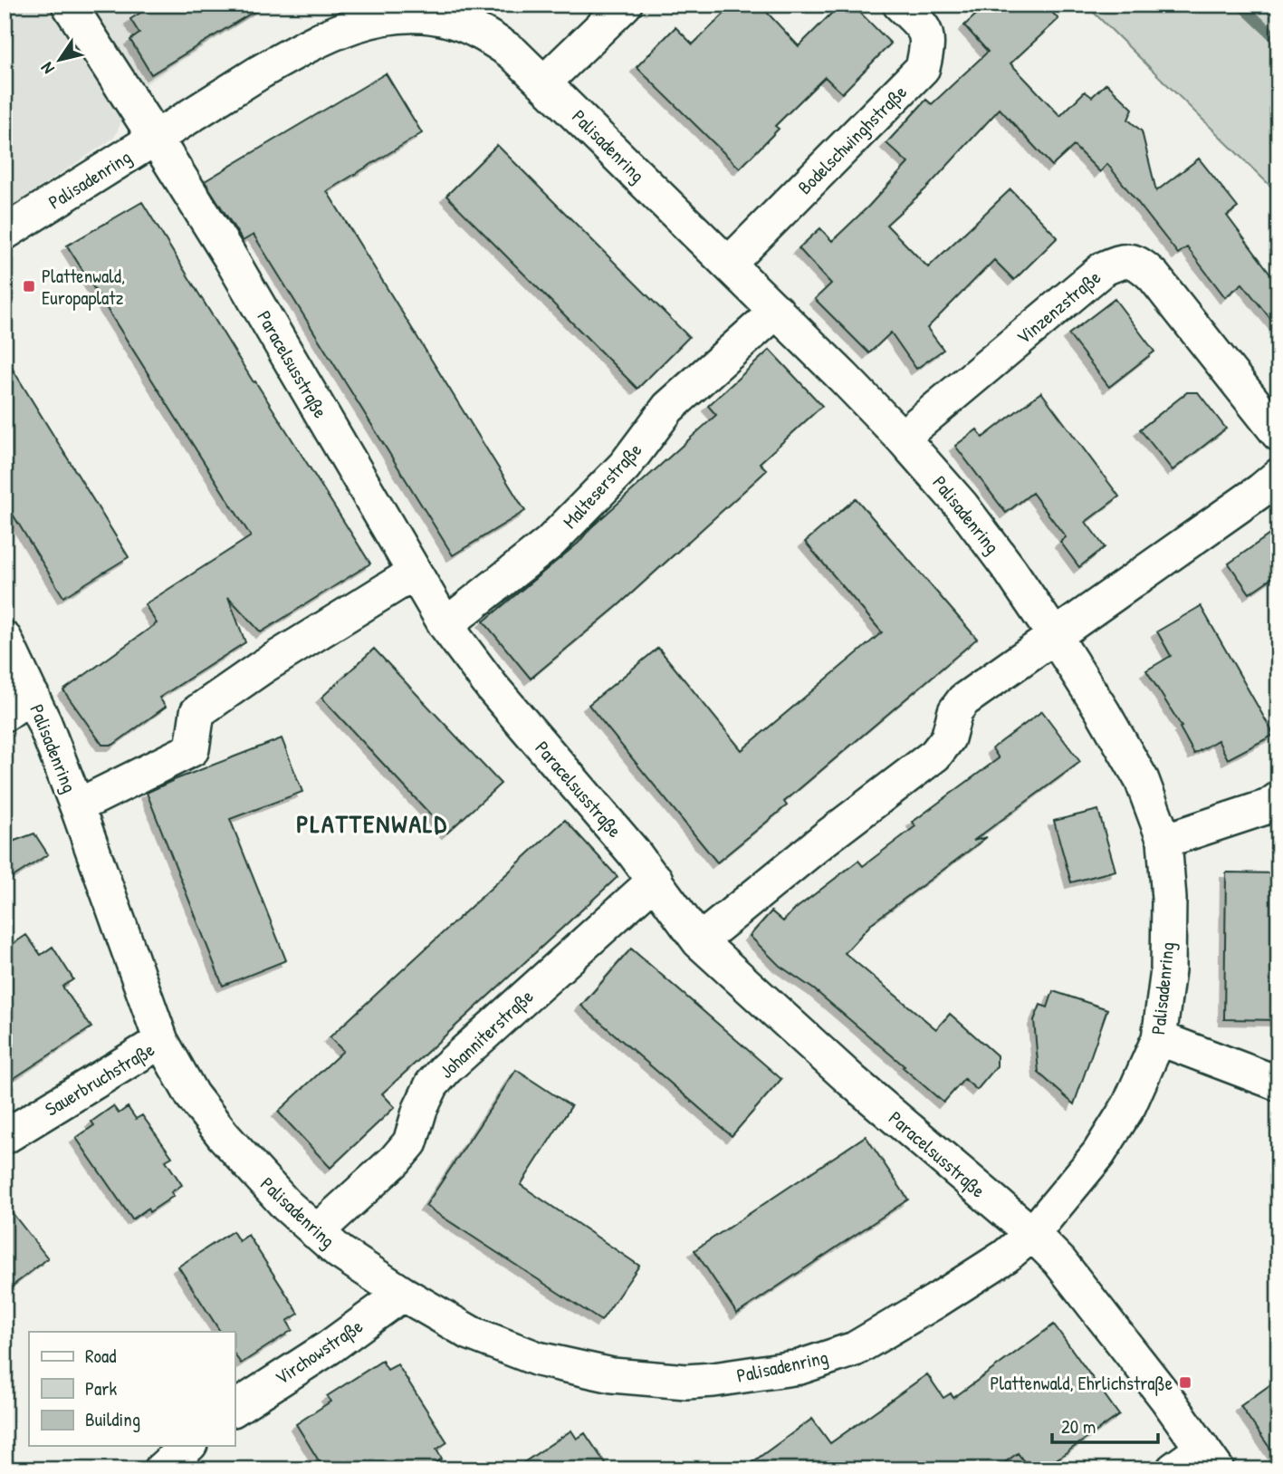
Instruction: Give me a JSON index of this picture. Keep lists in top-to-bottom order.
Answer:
{
  "streets": {
    "street": [
      "Bodelschwinghstraße",
      "Palisadenring",
      "Vinzenzstraße",
      "Paracelsusstraße",
      "Malteserstraße",
      "Johanniterstraße",
      "Sauerbruchstraße",
      "Virchowstraße"
    ]
  },
  "crossings": [
    ["Bodelschwinghstraße", "Palisadenring"],
    ["Palisadenring", "Vinzenzstraße"],
    ["Palisadenring", "Paracelsusstraße"],
    ["Palisadenring", "Malteserstraße"],
    ["Palisadenring", "Johanniterstraße"],
    ["Palisadenring", "Sauerbruchstraße"],
    ["Palisadenring", "Virchowstraße"],
    ["Paracelsusstraße", "Malteserstraße"],
    ["Paracelsusstraße", "Johanniterstraße"]
  ],
  "districts": ["PLATTENWALD"],
  "places": {
    "transit": ["Plattenwald, Europaplatz", "Plattenwald, Ehrlichstraße"]
  },
  "legend": ["Road", "Park", "Building"],
  "scale_bar": "20 m",
  "north": "bottom left"
}
